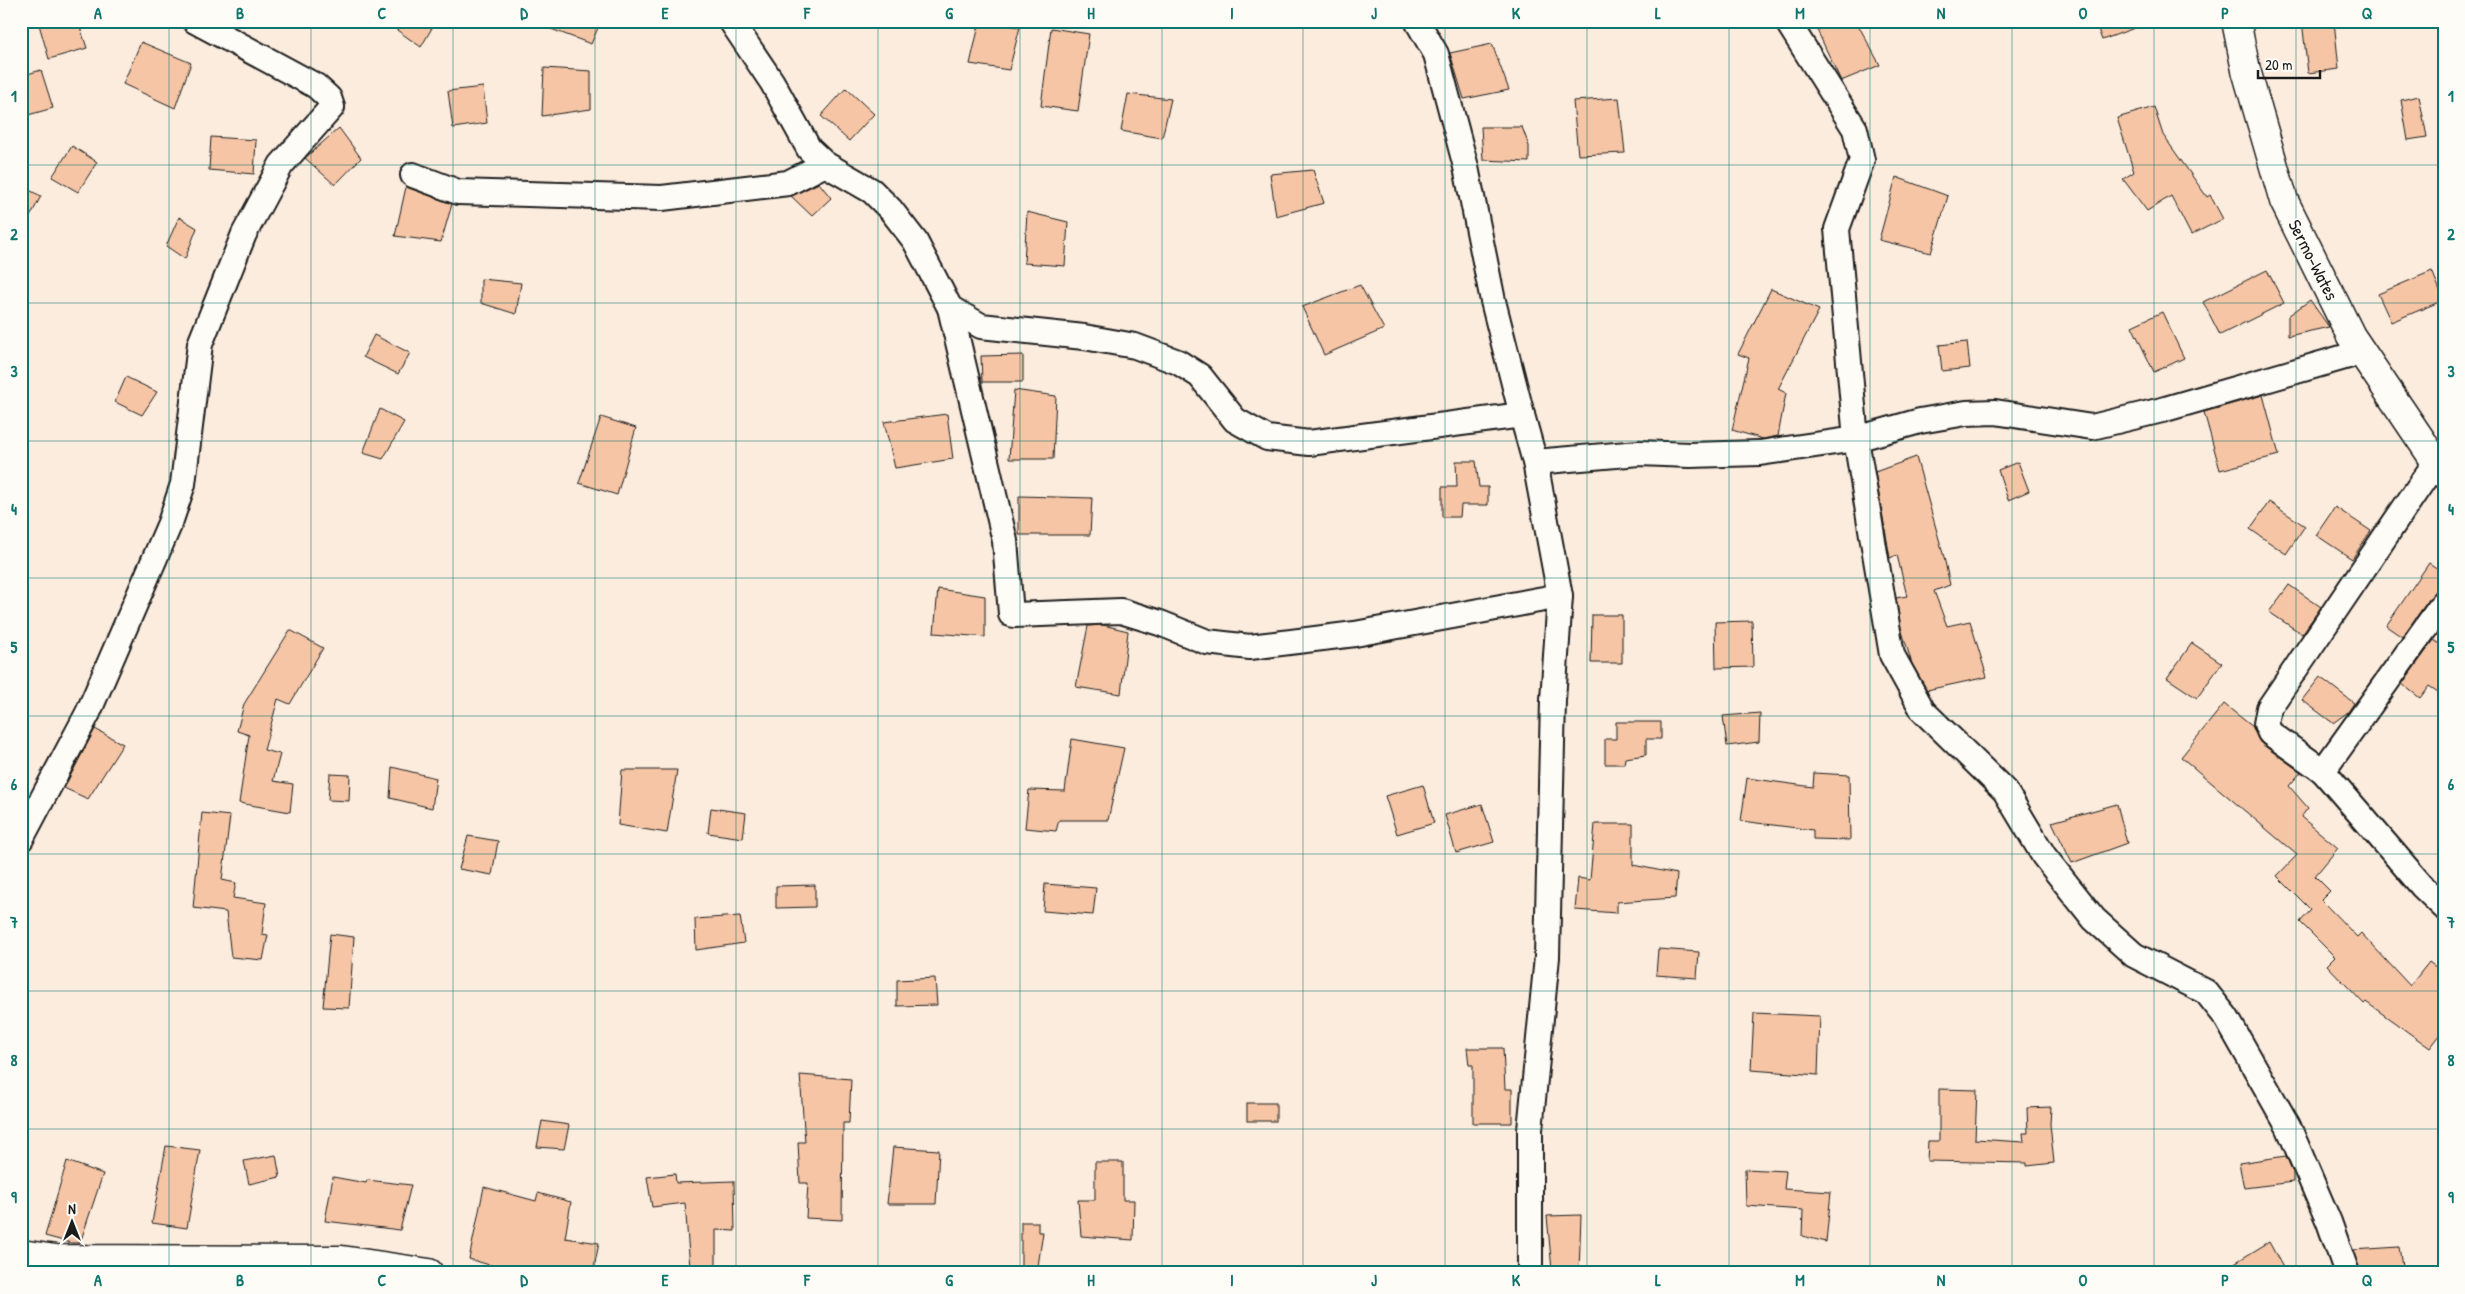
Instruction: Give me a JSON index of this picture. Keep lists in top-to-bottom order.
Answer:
{
  "streets": {
    "main road": ["Sermo-Wates"]
  },
  "scale_bar": "20 m",
  "north": "top",
  "grid": {
    "columns": [
      "A",
      "B",
      "C",
      "D",
      "E",
      "F",
      "G",
      "H",
      "I",
      "J",
      "K",
      "L",
      "M",
      "N",
      "O",
      "P",
      "Q"
    ],
    "rows": [
      "1",
      "2",
      "3",
      "4",
      "5",
      "6",
      "7",
      "8",
      "9"
    ]
  }
}
